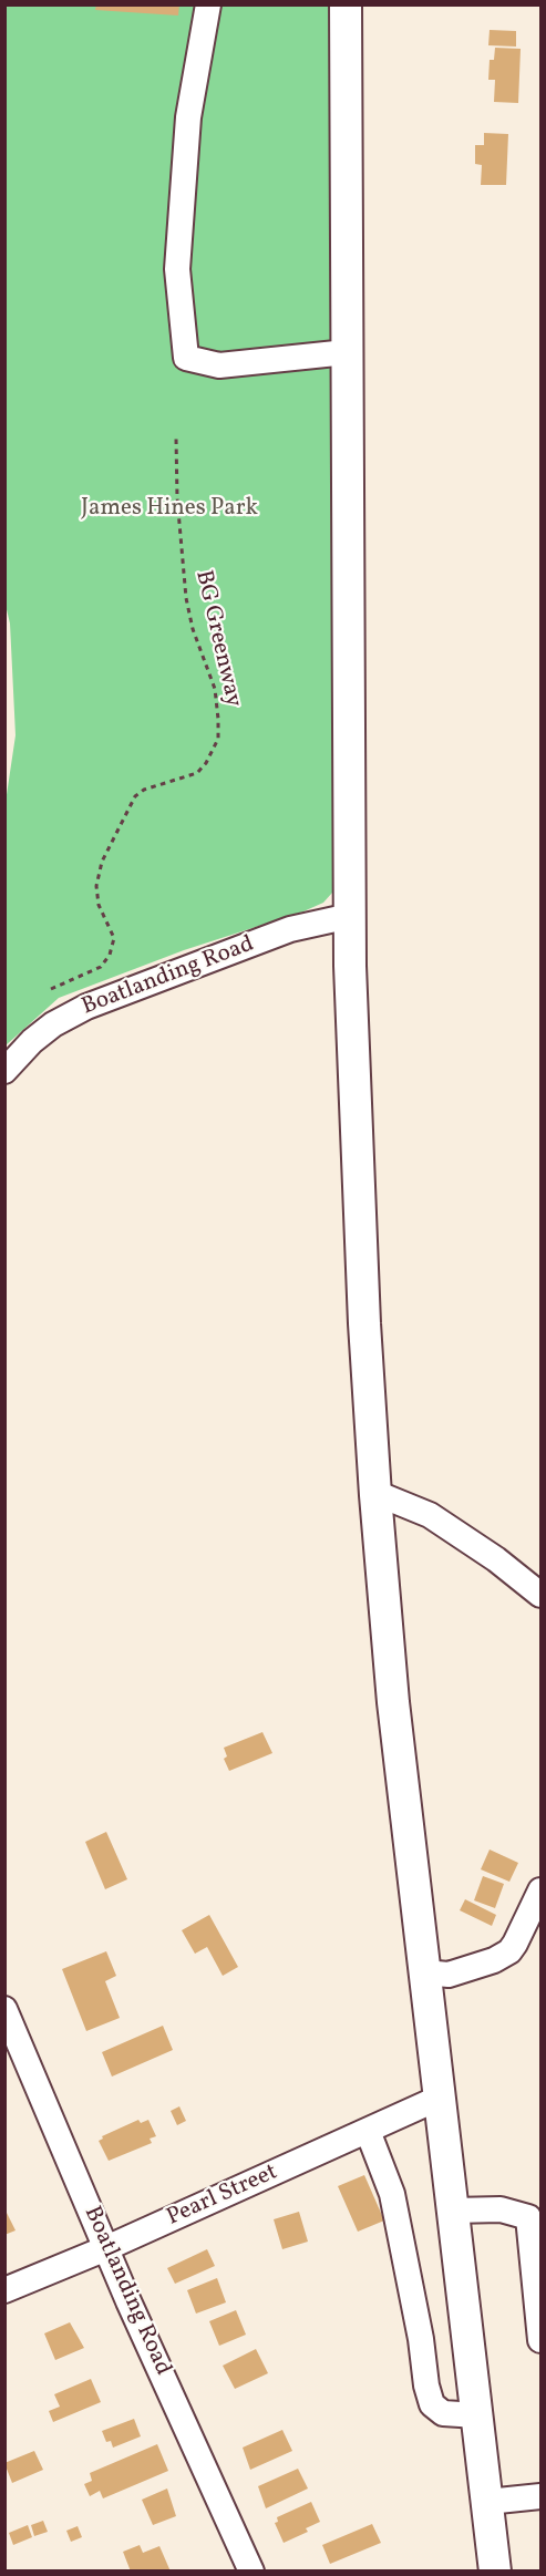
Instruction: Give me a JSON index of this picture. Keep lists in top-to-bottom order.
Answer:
{
  "streets": {
    "street": ["Boatlanding Road", "Pearl Street"],
    "path": ["BG Greenway"]
  },
  "crossings": [
    ["Boatlanding Road", "Pearl Street"]
  ],
  "parks": ["James Hines Park"]
}
